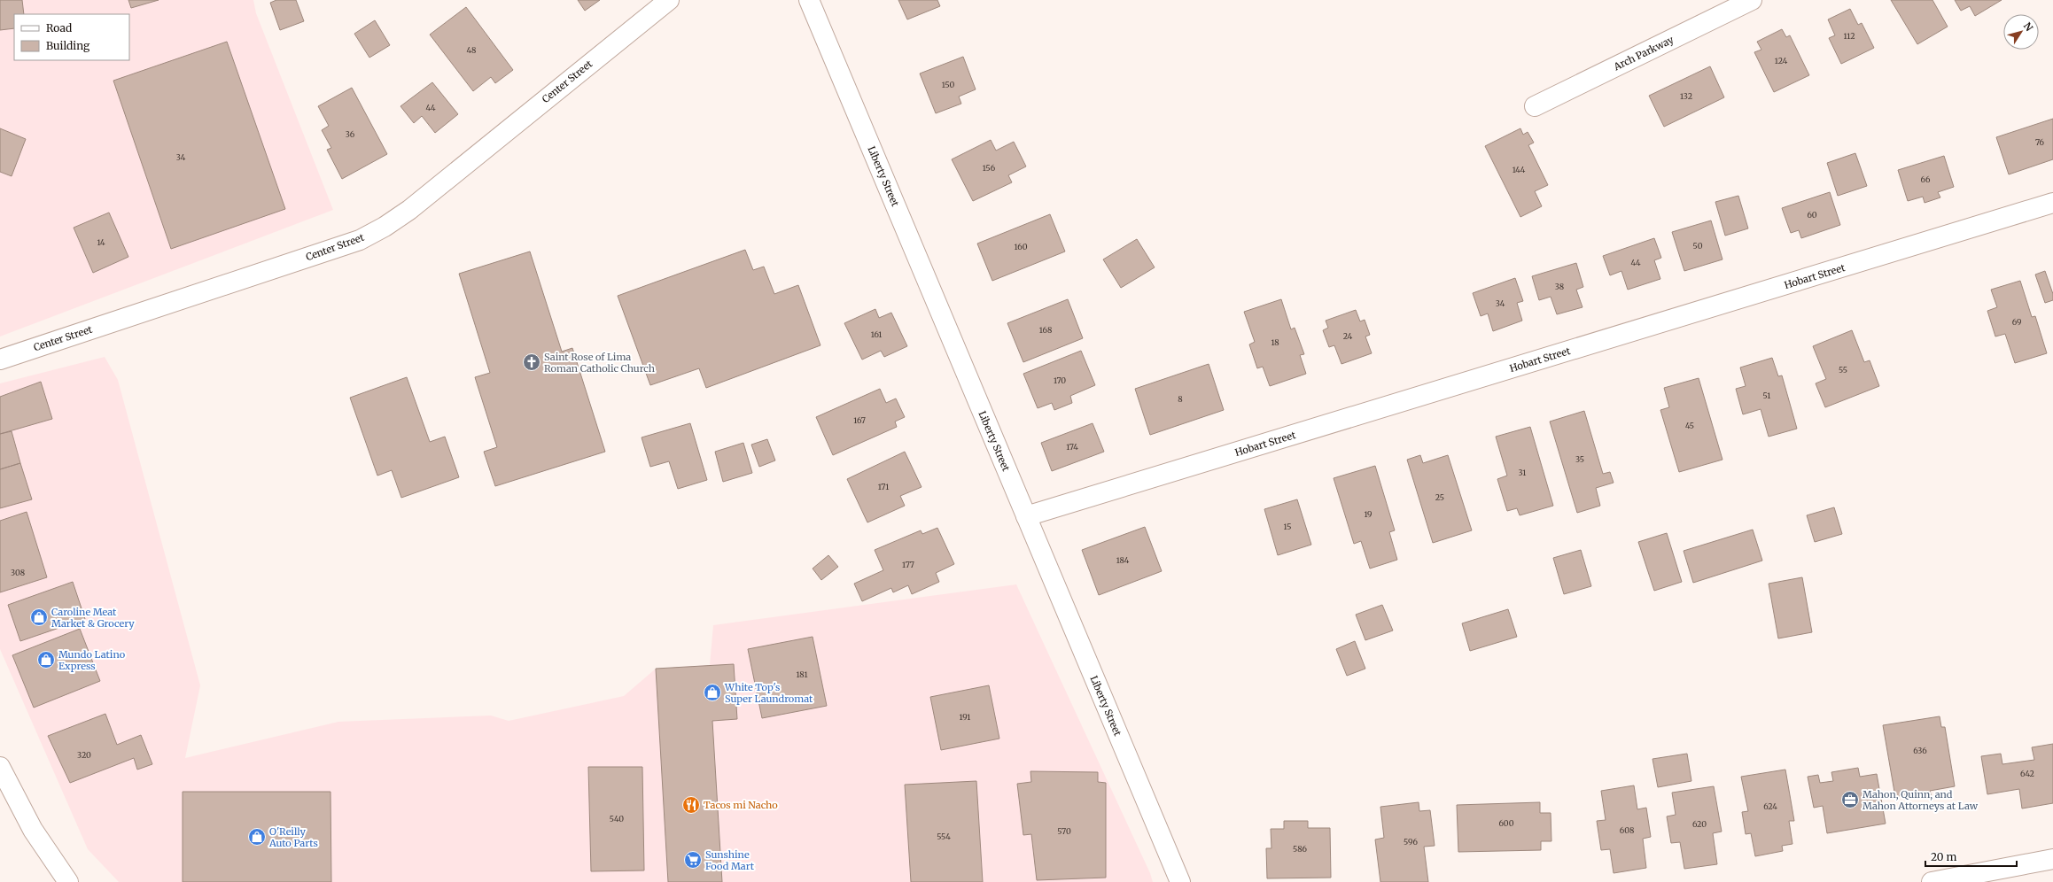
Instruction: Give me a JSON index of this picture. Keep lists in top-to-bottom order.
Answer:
{
  "streets": {
    "main road": [
      "Arch Parkway",
      "Center Street",
      "Liberty Street",
      "Hobart Street"
    ]
  },
  "crossings": [
    ["Liberty Street", "Hobart Street"]
  ],
  "places": {
    "church": ["Saint Rose of Lima Roman Catholic Church"],
    "shop": [
      "Caroline Meat Market & Grocery",
      "Mundo Latino Express",
      "White Top's Super Laundromat",
      "O'Reilly Auto Parts"
    ],
    "office": ["Mahon, Quinn, and Mahon Attorneys at Law"],
    "restaurant": ["Tacos mi Nacho"],
    "supermarket": ["Sunshine Food Mart"]
  },
  "house_numbers": [
    "112",
    "48",
    "124",
    "150",
    "132",
    "44",
    "36",
    "76",
    "34",
    "156",
    "144",
    "66",
    "60",
    "14",
    "50",
    "160",
    "44",
    "38",
    "34",
    "69",
    "168",
    "161",
    "24",
    "18",
    "55",
    "170",
    "51",
    "8",
    "167",
    "45",
    "174",
    "35",
    "31",
    "171",
    "25",
    "19",
    "15",
    "184",
    "177",
    "308",
    "181",
    "191",
    "636",
    "320",
    "642",
    "624",
    "540",
    "600",
    "620",
    "608",
    "570",
    "554",
    "596",
    "586"
  ],
  "legend": ["Road", "Building"],
  "scale_bar": "20 m",
  "north": "top right"
}
